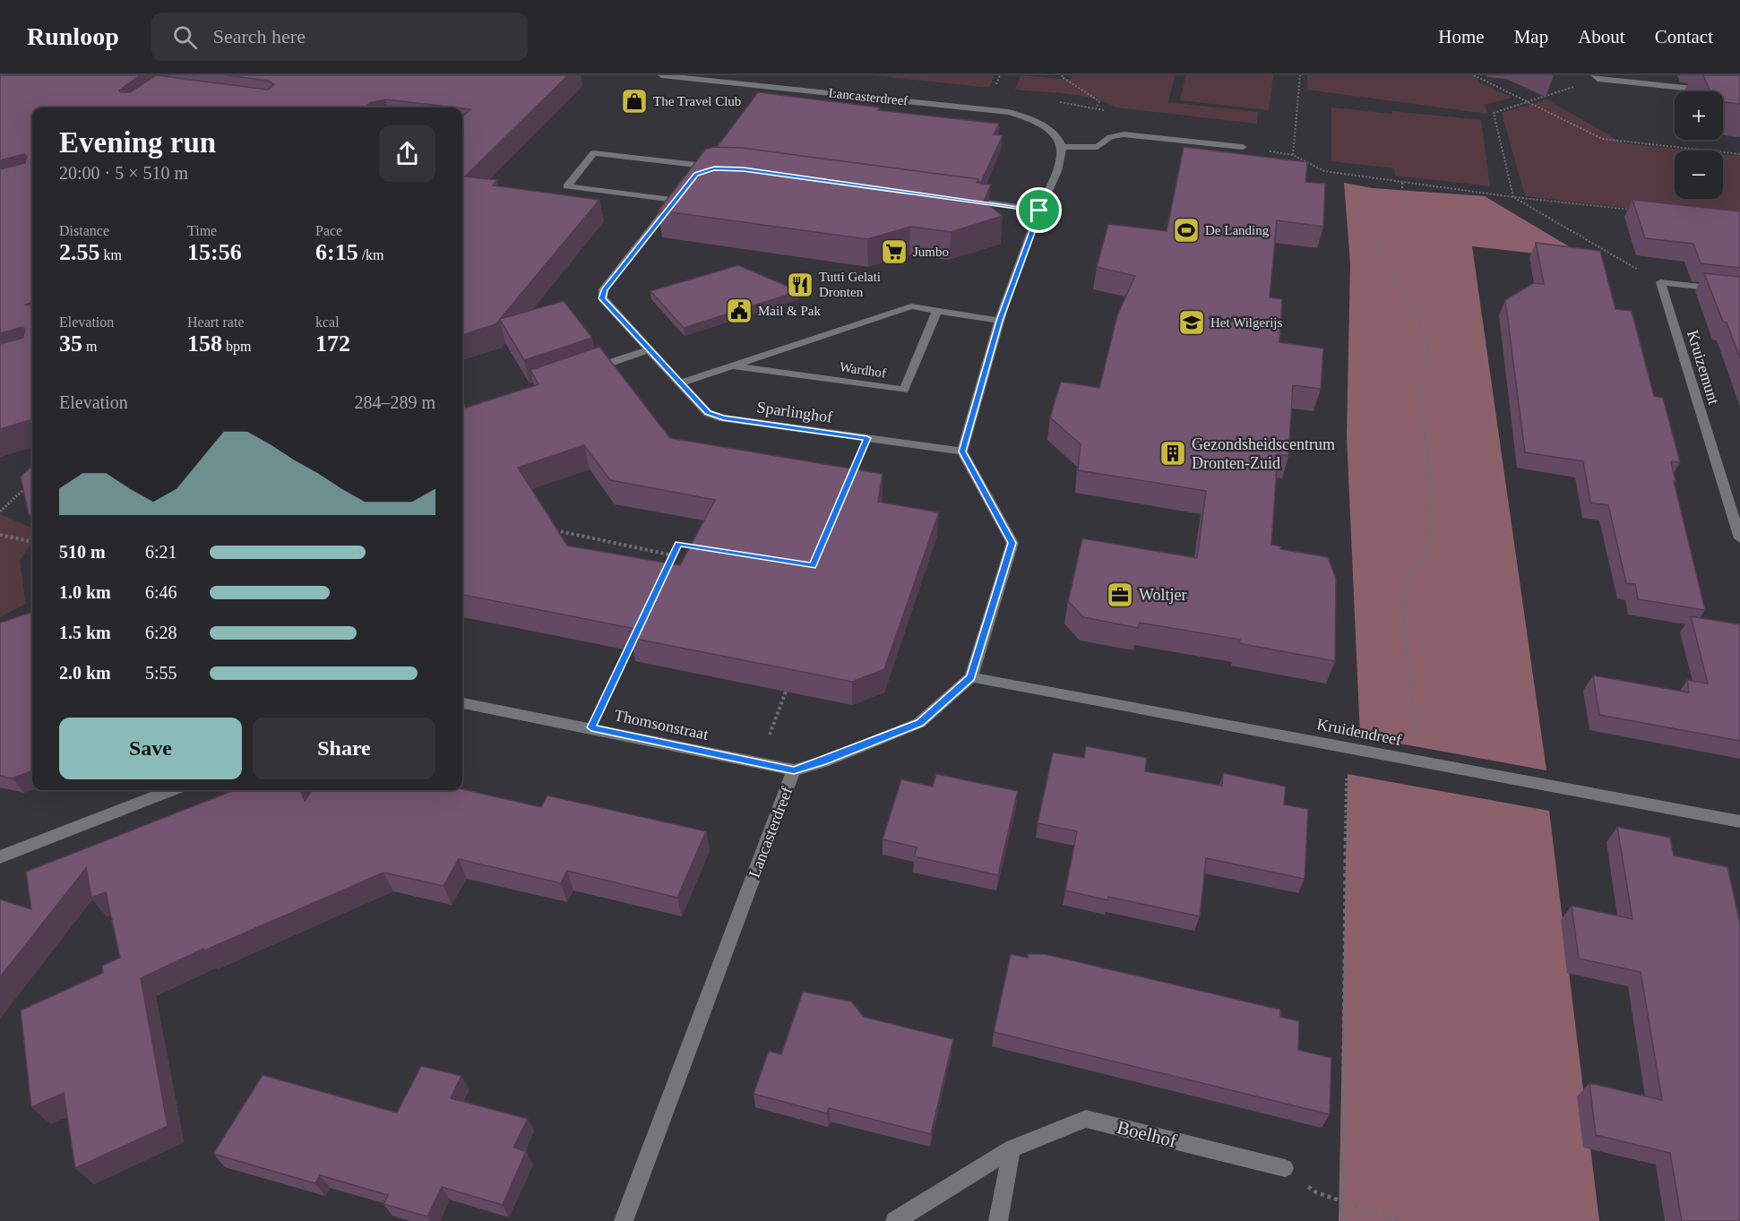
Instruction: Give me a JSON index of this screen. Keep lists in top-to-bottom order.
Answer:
{
  "streets": {
    "street": [
      "Lancasterdreef",
      "Kruizemunt",
      "Wardhof",
      "Sparlinghof",
      "Thomsonstraat",
      "Kruidendreef",
      "Boelhof"
    ]
  },
  "crossings": [
    ["Lancasterdreef", "Thomsonstraat"],
    ["Lancasterdreef", "Kruidendreef"],
    ["Wardhof", "Sparlinghof"]
  ],
  "places": {
    "shop": ["The Travel Club"],
    "sports": ["De Landing"],
    "supermarket": ["Jumbo"],
    "restaurant": ["Tutti Gelati Dronten"],
    "public building": ["Mail & Pak"],
    "school or university": ["Het Wilgerijs"],
    "building": ["Gezondsheidscentrum Dronten-Zuid"],
    "office": ["Woltjer"]
  },
  "page": {
    "header": "Runloop",
    "search": "Search here",
    "nav": [
      "Home",
      "Map",
      "About",
      "Contact"
    ],
    "map_buttons": ["+", "−"],
    "heading": ["Evening run", "20:00 · 5 × 510 m"],
    "stats": [
      ["Distance", "2.55 km"],
      ["Time", "15:56"],
      ["Pace", "6:15 /km"],
      ["Elevation", "35 m"],
      ["Heart rate", "158 bpm"],
      ["kcal", "172"]
    ],
    "chart": ["Elevation", "284–289 m"],
    "list": [
      {
        "name": "510 m",
        "note": "6:21"
      },
      {
        "name": "1.0 km",
        "note": "6:46"
      },
      {
        "name": "1.5 km",
        "note": "6:28"
      },
      {
        "name": "2.0 km",
        "note": "5:55"
      }
    ],
    "buttons": ["Save", "Share"]
  }
}
